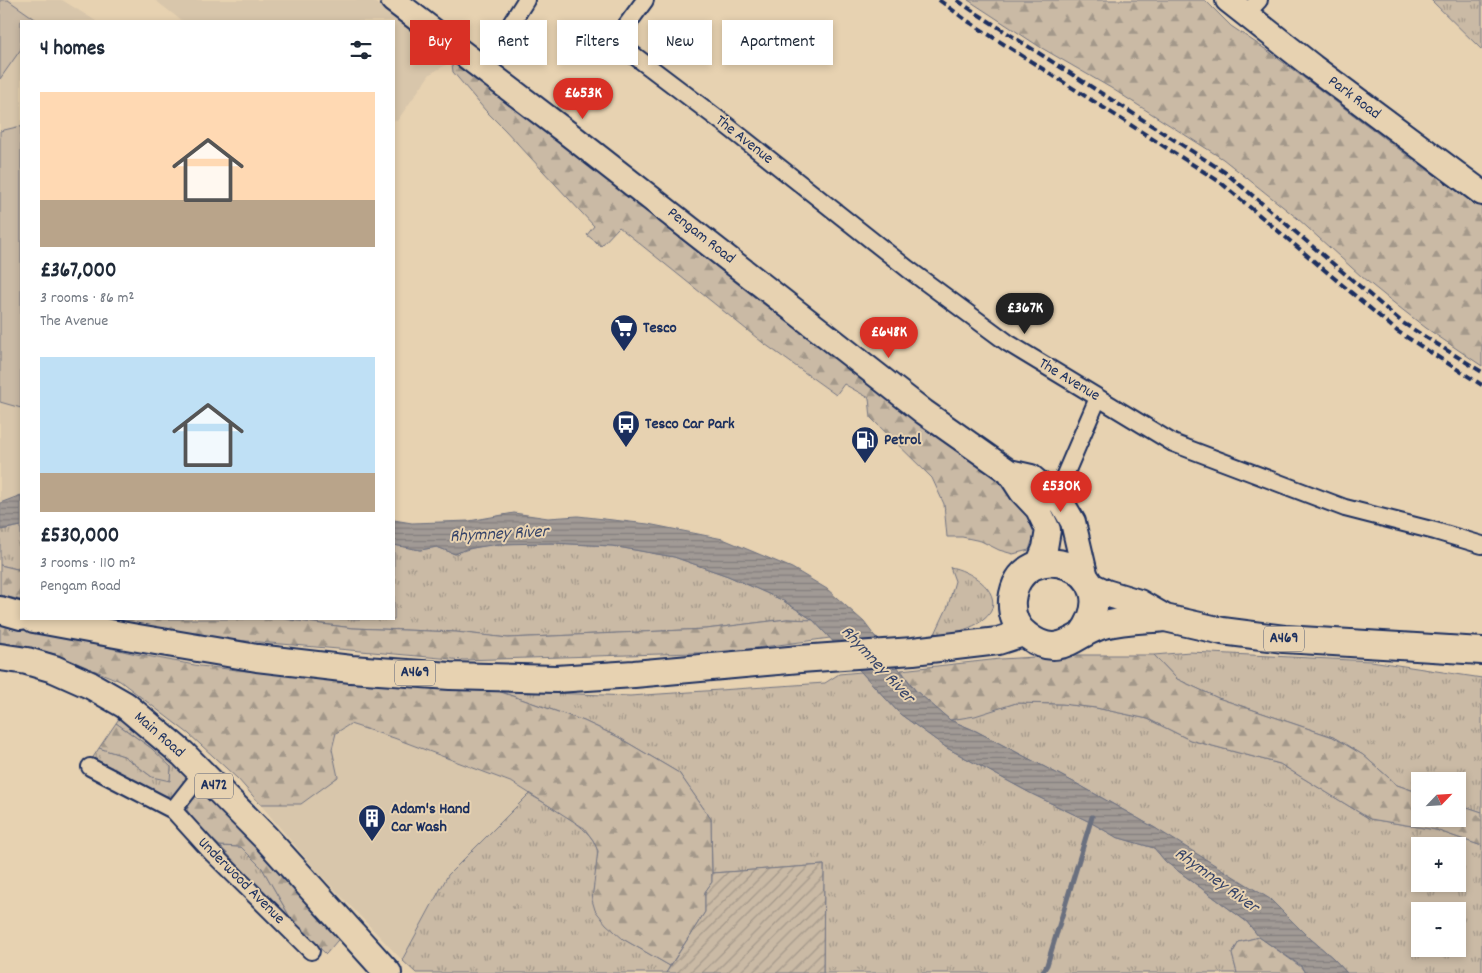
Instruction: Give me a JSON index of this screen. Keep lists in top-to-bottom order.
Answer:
{
  "streets": {
    "main road": ["A469", "Main Road", "A472"],
    "street": [
      "Park Road",
      "The Avenue",
      "Pengam Road",
      "Underwood Avenue"
    ]
  },
  "crossings": [
    ["Pengam Road", "A469"]
  ],
  "water": ["Rhymney River"],
  "places": {
    "supermarket": ["Tesco"],
    "bus stop": ["Tesco Car Park"],
    "fuel station": ["Petrol"],
    "building": ["Adam's Hand Car Wash"]
  },
  "north": "top right",
  "page": {
    "chip": [
      "Buy",
      "Rent",
      "Filters",
      "New",
      "Apartment"
    ],
    "heading": "4 homes",
    "price": [
      "£653K",
      "£367K",
      "£648K",
      "£530K"
    ],
    "list": [
      {
        "name": "£367,000",
        "note": "3 rooms · 86 m² · The Avenue"
      },
      {
        "name": "£530,000",
        "note": "3 rooms · 110 m² · Pengam Road"
      }
    ],
    "map_buttons": ["+", "−"]
  }
}
